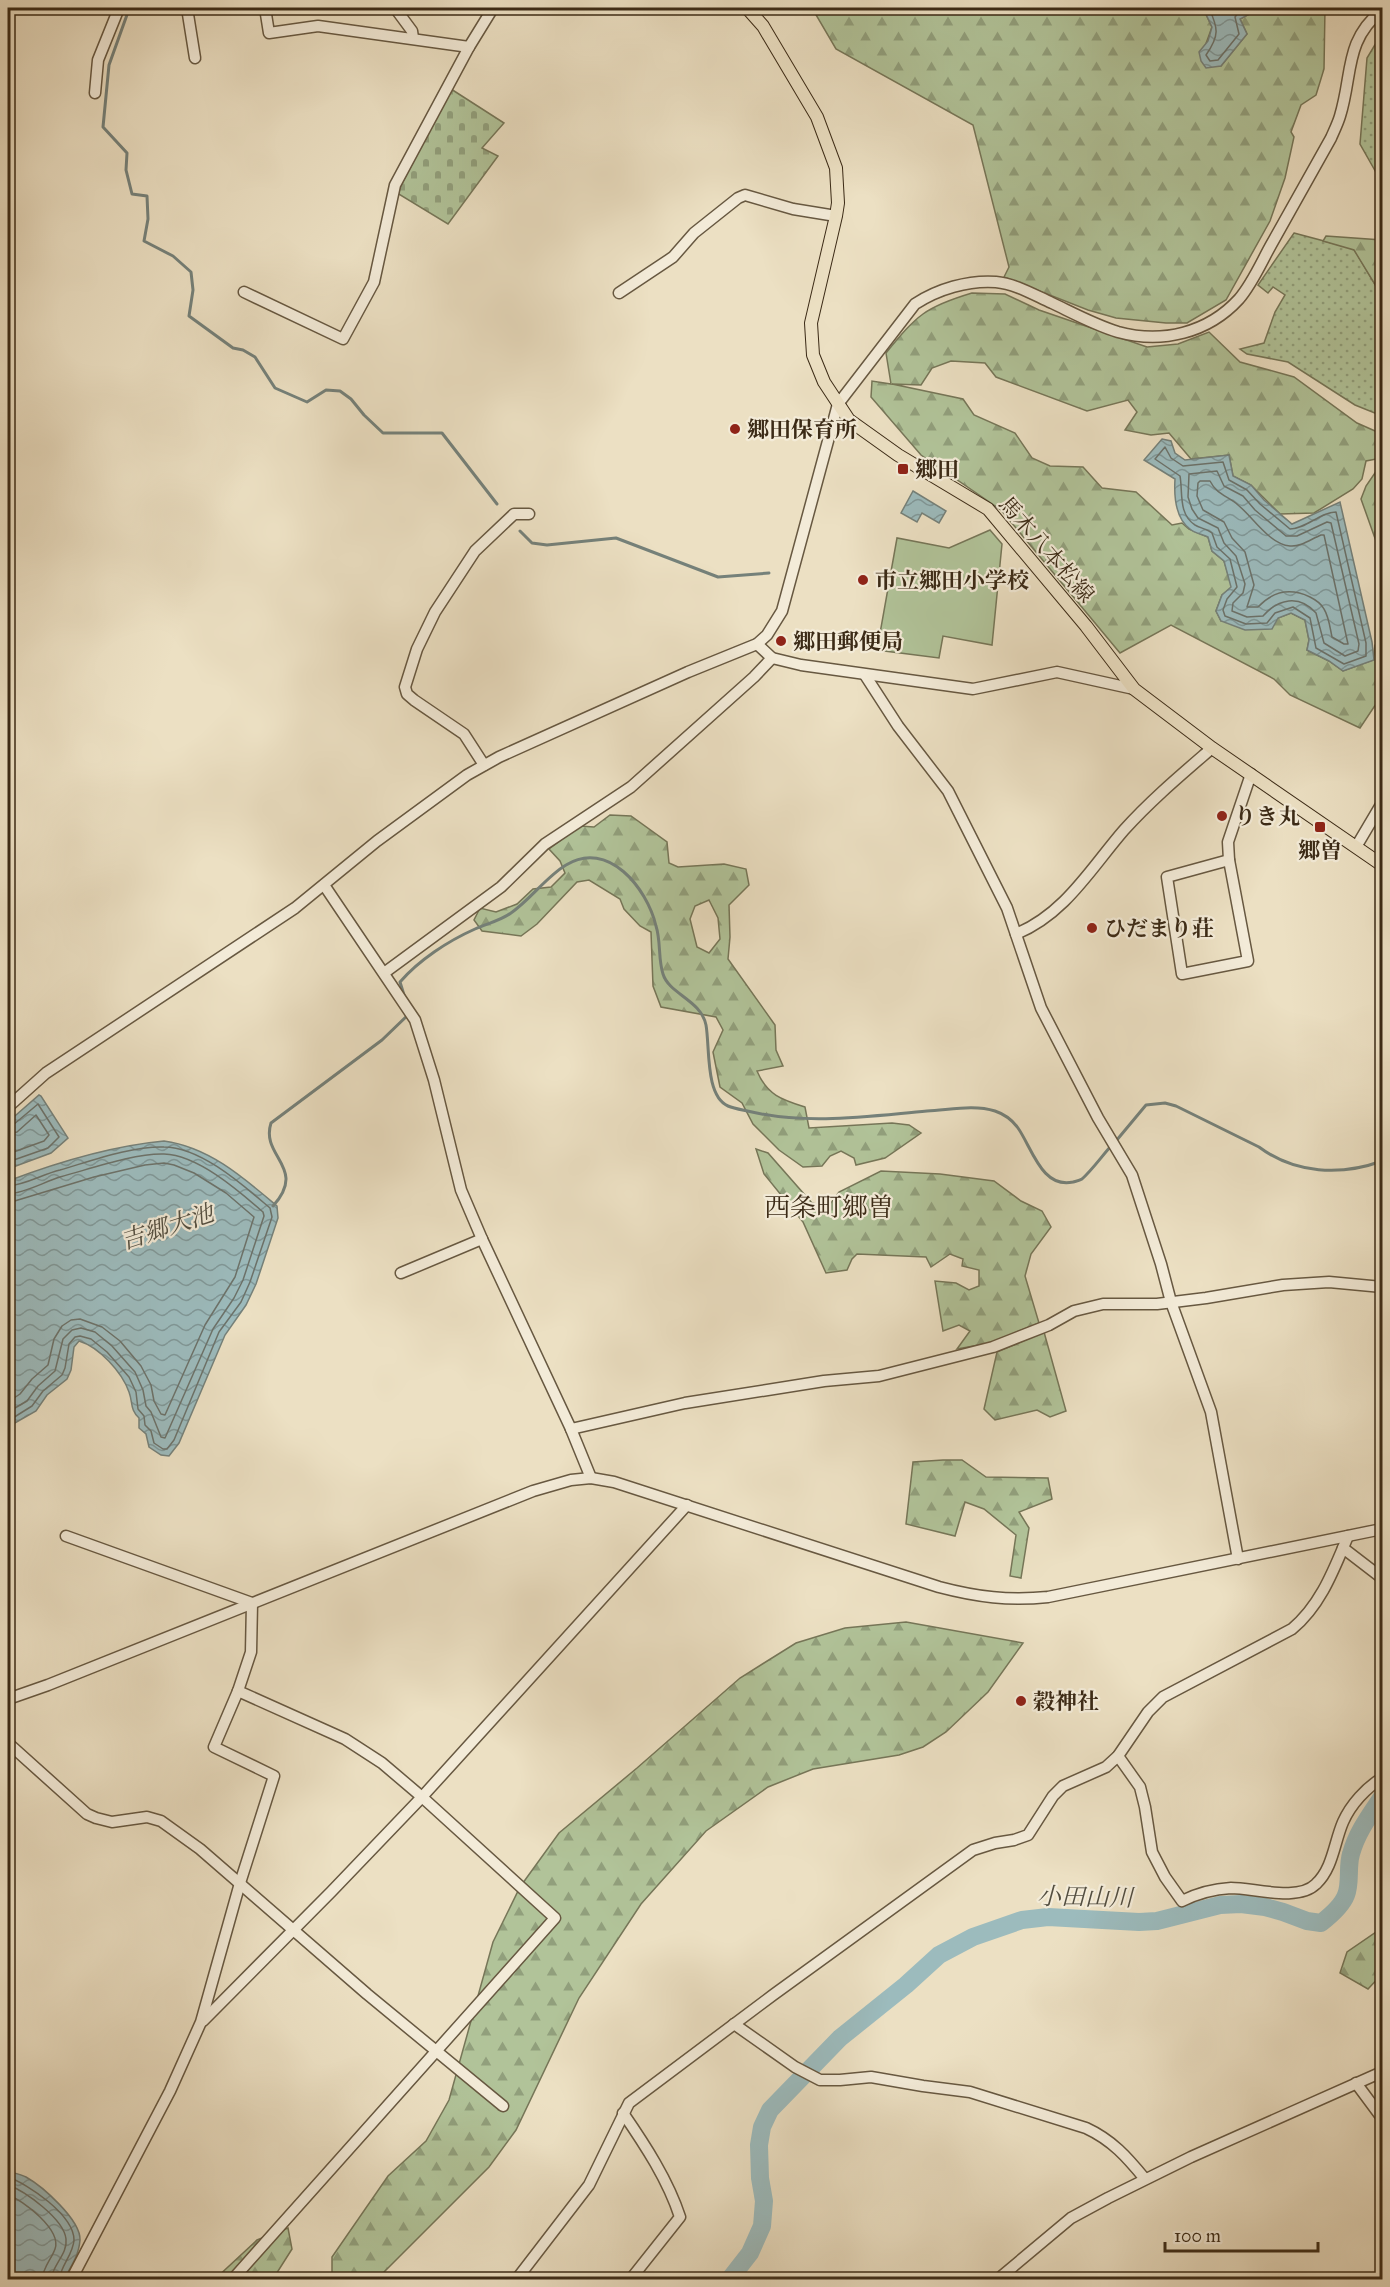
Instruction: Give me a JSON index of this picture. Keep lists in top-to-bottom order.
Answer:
{
  "streets": {
    "main road": ["馬木八本松線"]
  },
  "districts": ["西条町郷曽"],
  "water": ["吉郷大池", "小田山川"],
  "places": {
    "other": [
      "郷田保育所",
      "市立郷田小学校",
      "郷田郵便局",
      "りき丸",
      "ひだまり荘",
      "穀神社"
    ],
    "transit": ["郷田", "郷曽"]
  },
  "scale_bar": "100 m"
}
